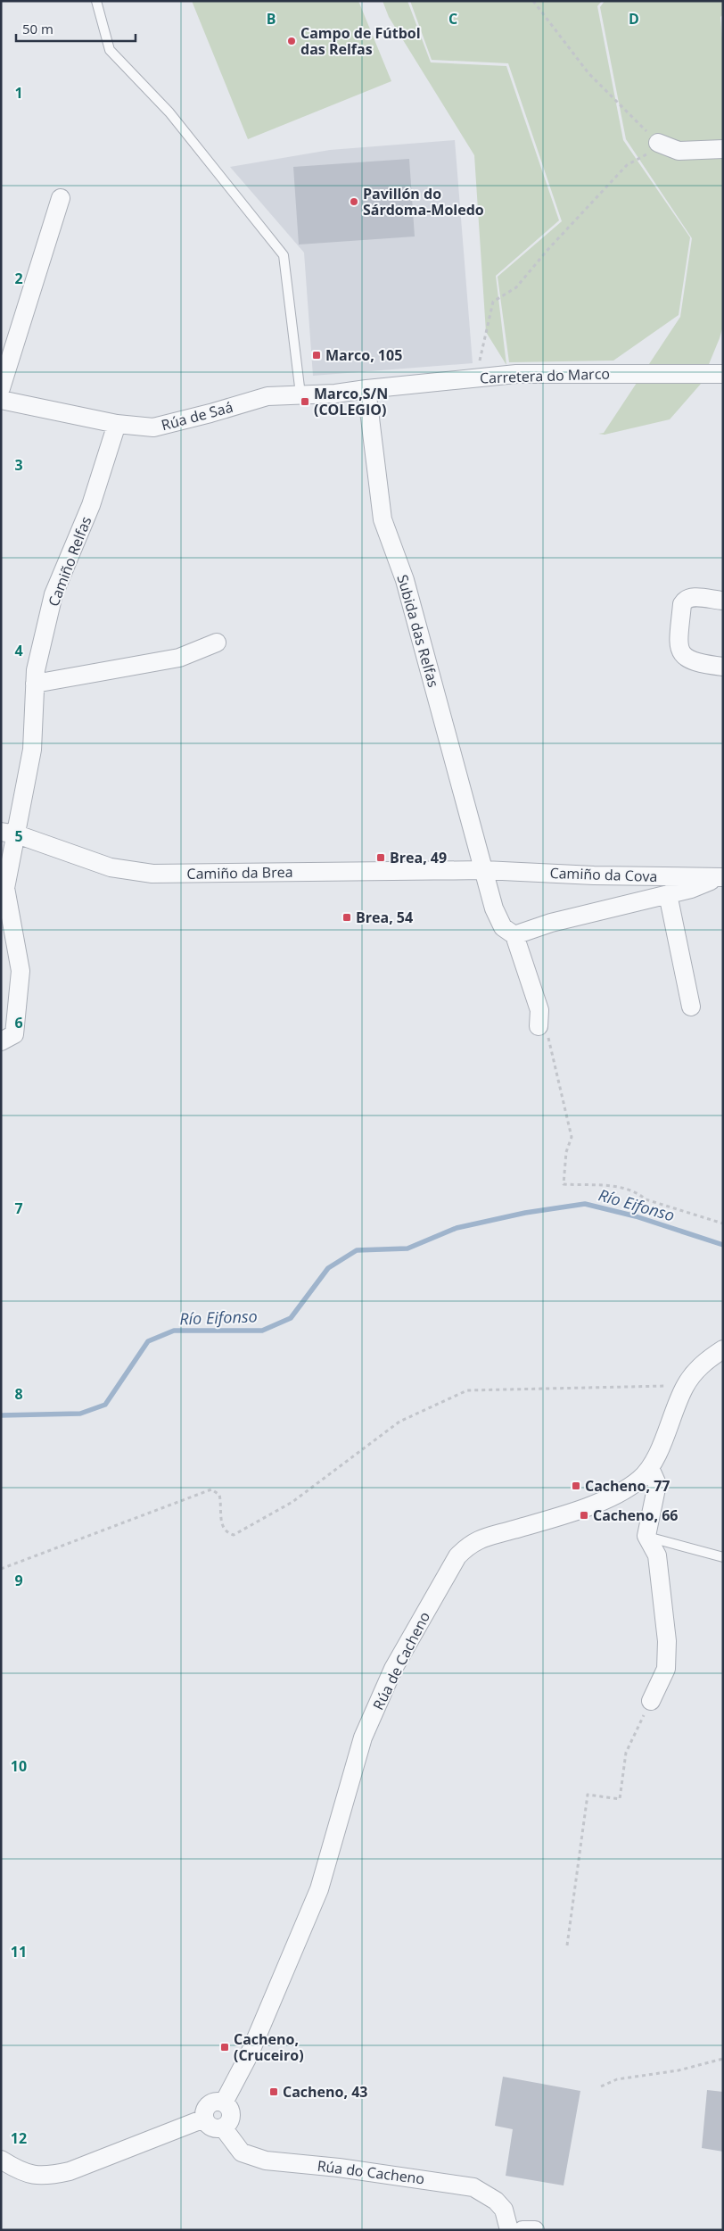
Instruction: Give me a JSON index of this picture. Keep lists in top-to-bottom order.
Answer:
{
  "streets": {
    "street": [
      "Carretera do Marco",
      "Rúa de Saá",
      "Camiño Relfas",
      "Subida das Relfas",
      "Camiño da Brea",
      "Camiño da Cova",
      "Rúa de Cacheno",
      "Rúa do Cacheno"
    ]
  },
  "crossings": [
    ["Carretera do Marco", "Rúa de Saá"],
    ["Carretera do Marco", "Subida das Relfas"],
    ["Rúa de Saá", "Camiño Relfas"],
    ["Rúa de Saá", "Subida das Relfas"],
    ["Camiño Relfas", "Camiño da Brea"],
    ["Subida das Relfas", "Camiño da Brea"],
    ["Subida das Relfas", "Camiño da Cova"],
    ["Camiño da Brea", "Camiño da Cova"],
    ["Rúa de Cacheno", "Rúa do Cacheno"]
  ],
  "water": ["Río Eifonso"],
  "places": {
    "other": ["Campo de Fútbol das Relfas", "Pavillón do Sárdoma-Moledo"],
    "transit": [
      "Marco, 105",
      "Marco,S/N (COLEGIO)",
      "Brea, 49",
      "Brea, 54",
      "Cacheno, 77",
      "Cacheno, 66",
      "Cacheno, (Cruceiro)",
      "Cacheno, 43"
    ]
  },
  "scale_bar": "50 m",
  "grid": {
    "columns": ["B", "C", "D"],
    "rows": [
      "1",
      "2",
      "3",
      "4",
      "5",
      "6",
      "7",
      "8",
      "9",
      "10",
      "11",
      "12"
    ]
  }
}
